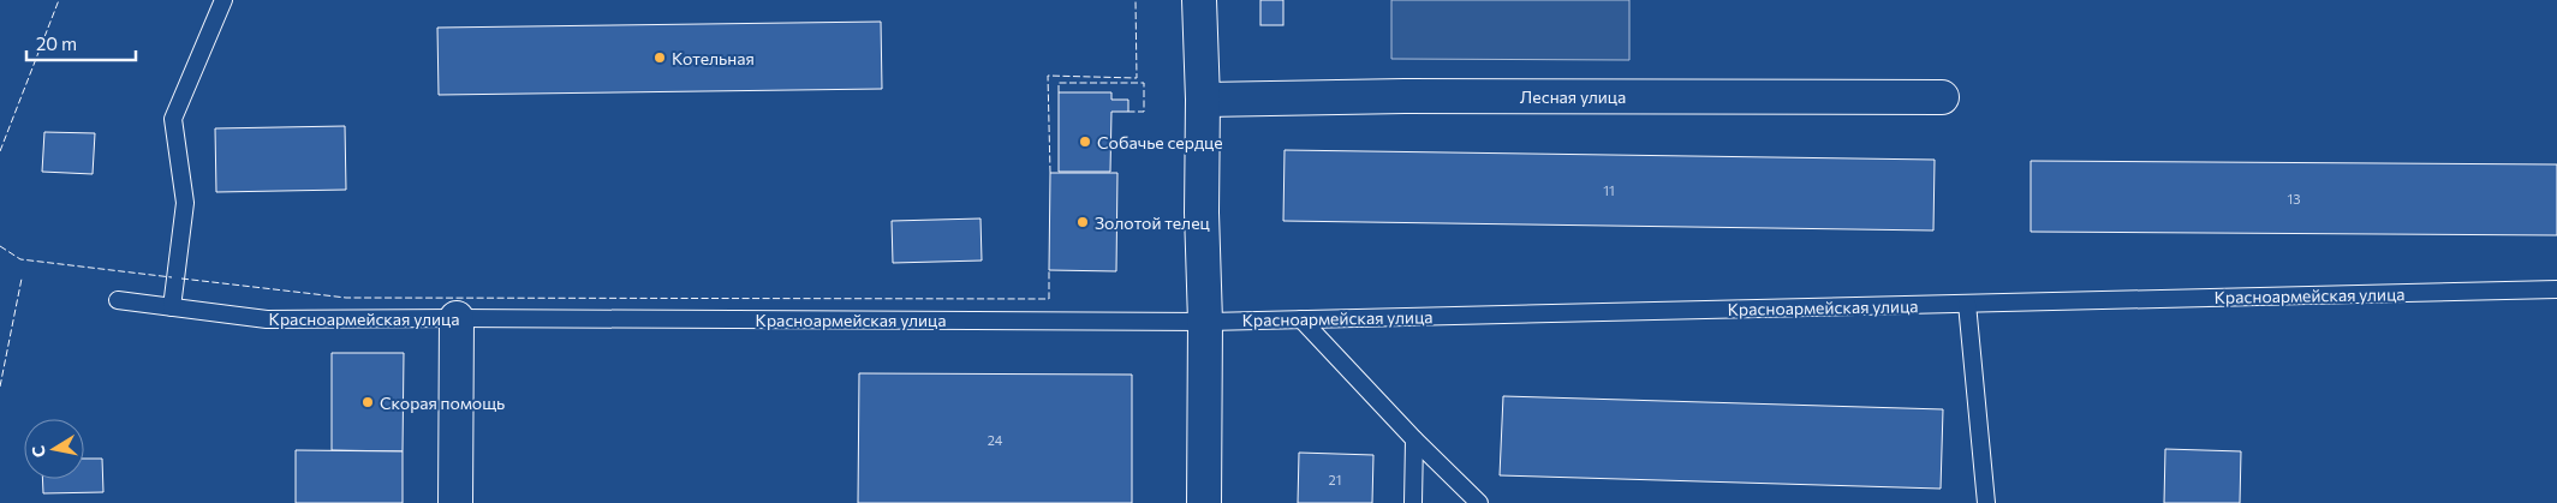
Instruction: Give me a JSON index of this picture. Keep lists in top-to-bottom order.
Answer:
{
  "streets": {
    "street": ["Лесная улица"],
    "lane": ["Красноармейская улица"]
  },
  "places": [
    "Котельная",
    "Собачье сердце",
    "Золотой телец",
    "Скорая помощь"
  ],
  "house_numbers": [
    "11",
    "13",
    "24",
    "21"
  ],
  "scale_bar": "20 m",
  "north": "left"
}
